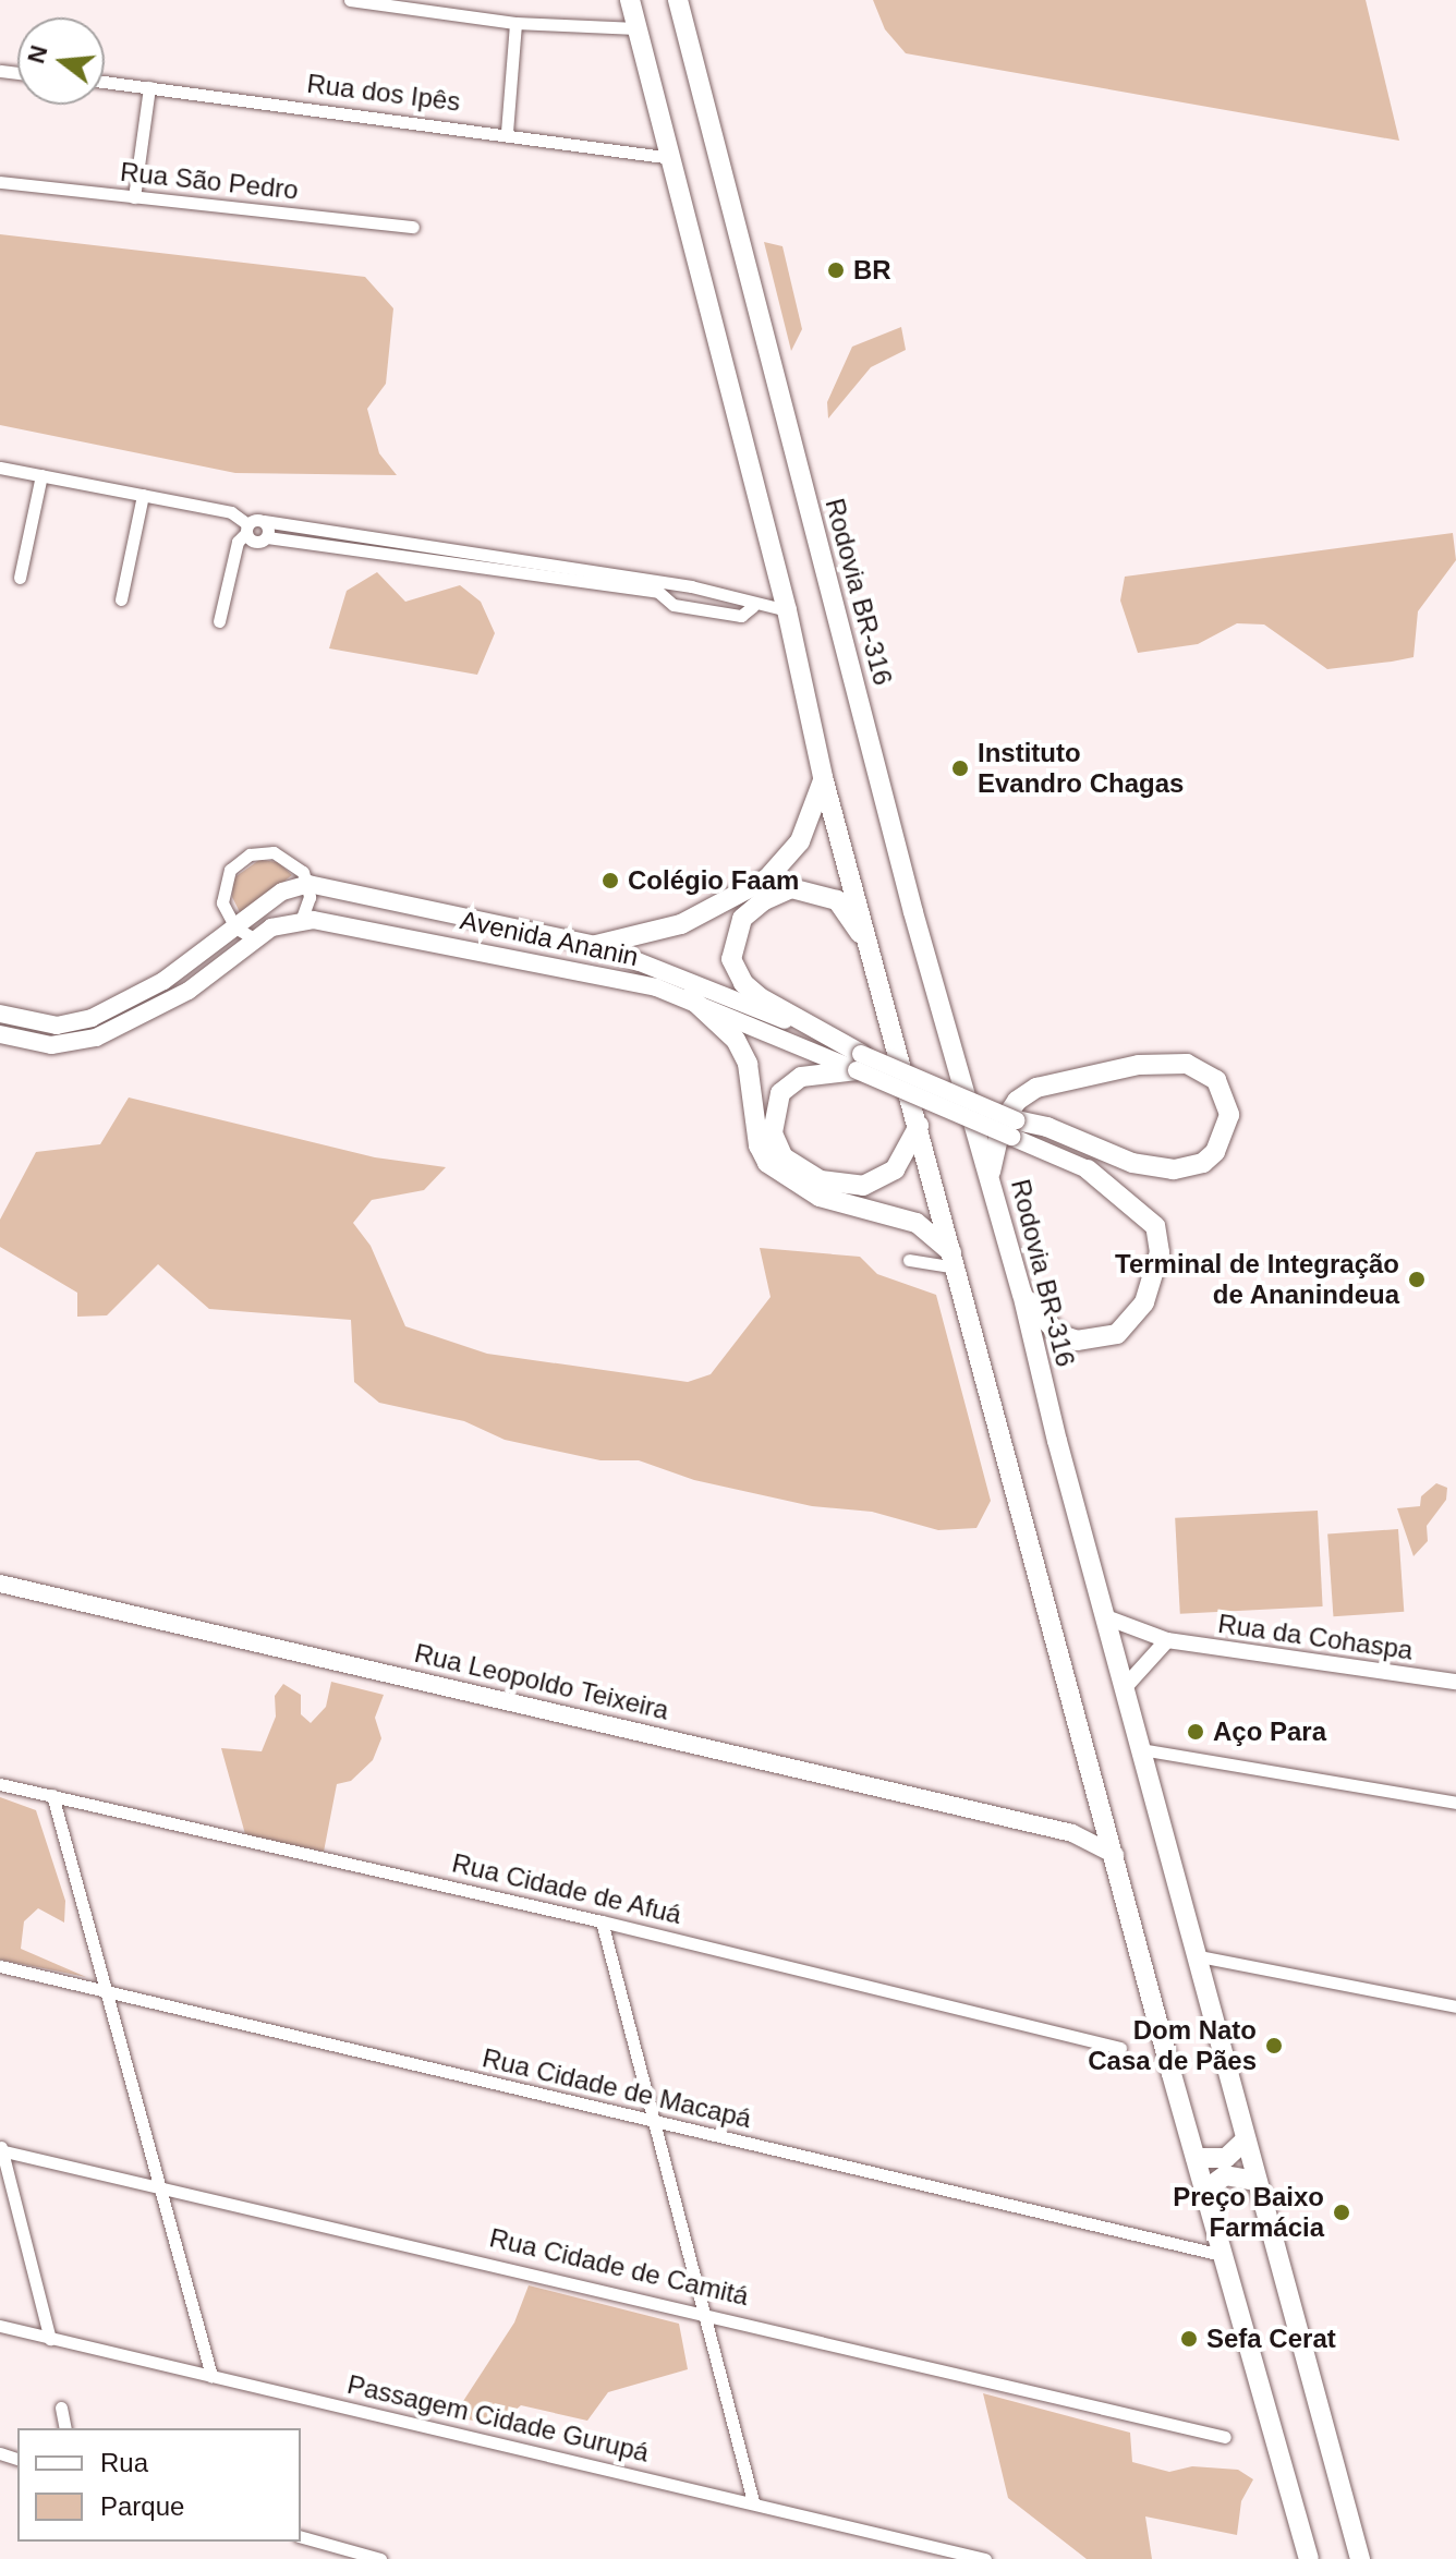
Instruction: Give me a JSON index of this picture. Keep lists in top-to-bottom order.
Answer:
{
  "streets": {
    "highway": ["Rodovia BR-316"],
    "main road": ["Avenida Ananin", "Rua Leopoldo Teixeira"],
    "street": [
      "Rua dos Ipês",
      "Rua São Pedro",
      "Rua da Cohaspa",
      "Rua Cidade de Afuá",
      "Rua Cidade de Macapá",
      "Rua Cidade de Camitá",
      "Passagem Cidade Gurupá"
    ]
  },
  "crossings": [
    ["Rodovia BR-316", "Rua da Cohaspa"]
  ],
  "places": [
    "BR",
    "Instituto Evandro Chagas",
    "Colégio Faam",
    "Terminal de Integração de Ananindeua",
    "Aço Para",
    "Dom Nato Casa de Pães",
    "Preço Baixo Farmácia",
    "Sefa Cerat"
  ],
  "legend": ["Rua", "Parque"],
  "north": "left"
}
